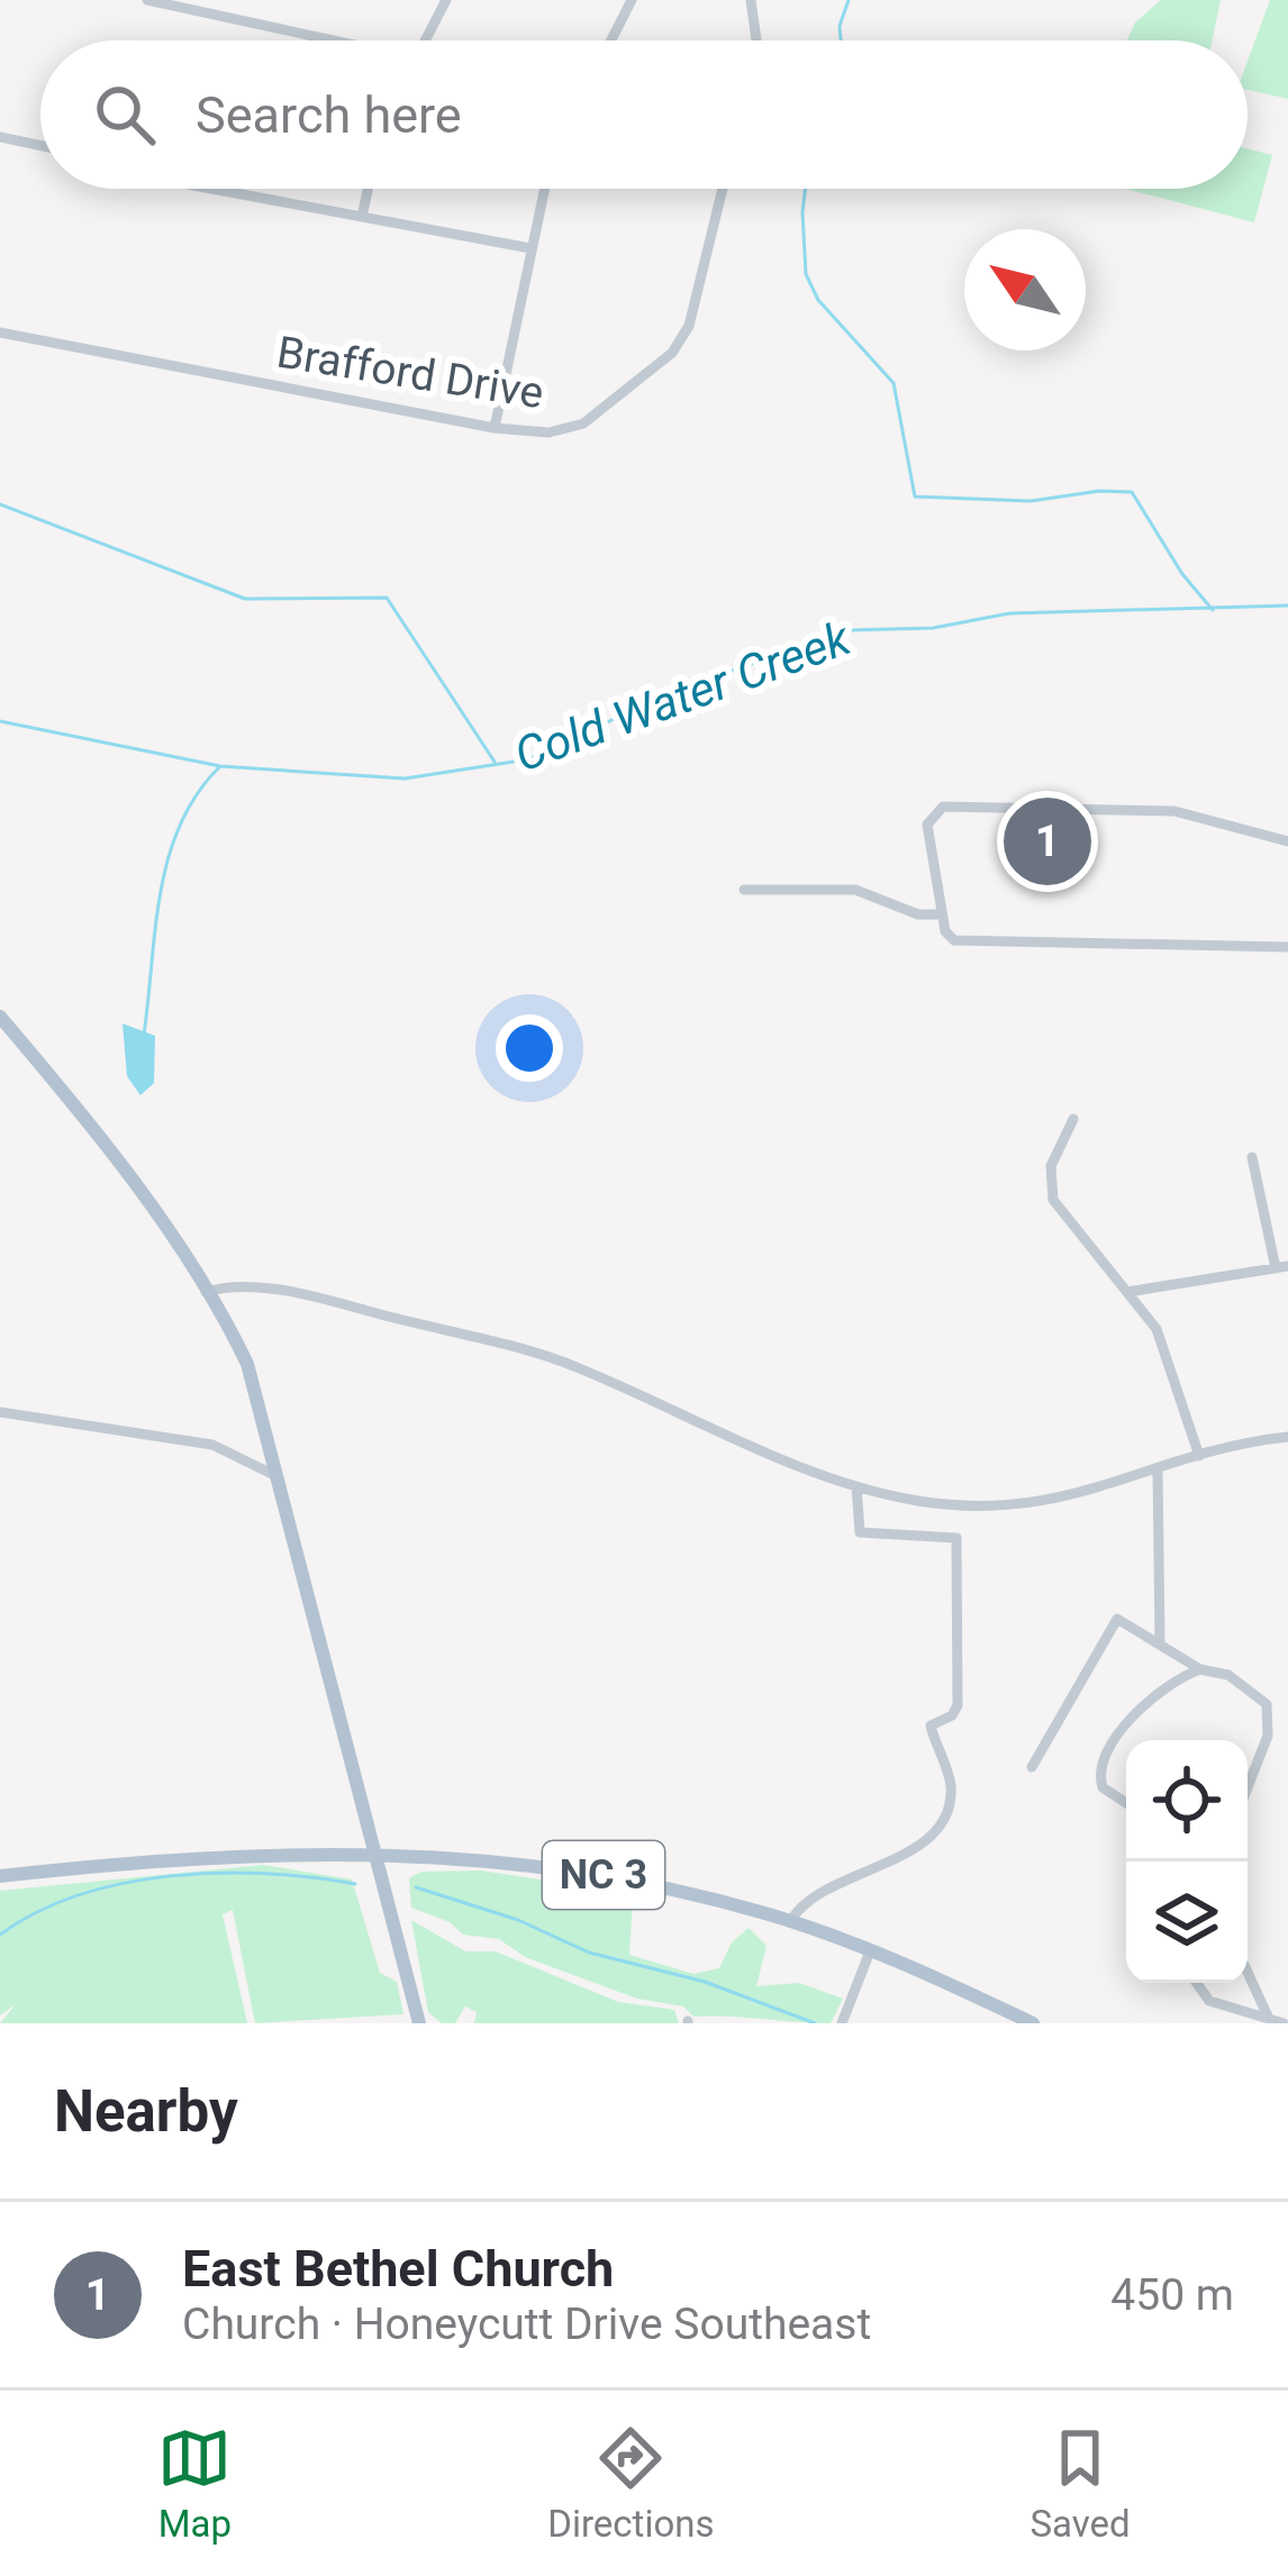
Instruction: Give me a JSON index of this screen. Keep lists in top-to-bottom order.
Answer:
{
  "streets": {
    "main road": ["NC 3"],
    "street": ["Brafford Drive"]
  },
  "water": ["Cold Water Creek"],
  "north": "top left",
  "page": {
    "search": "Search here",
    "pins": "1",
    "heading": "Nearby",
    "list": [
      {
        "mark": "1",
        "name": "East Bethel Church",
        "note": "Church · Honeycutt Drive Southeast",
        "value": "450 m"
      }
    ],
    "nav": ["Map", "Directions", "Saved"]
  }
}
